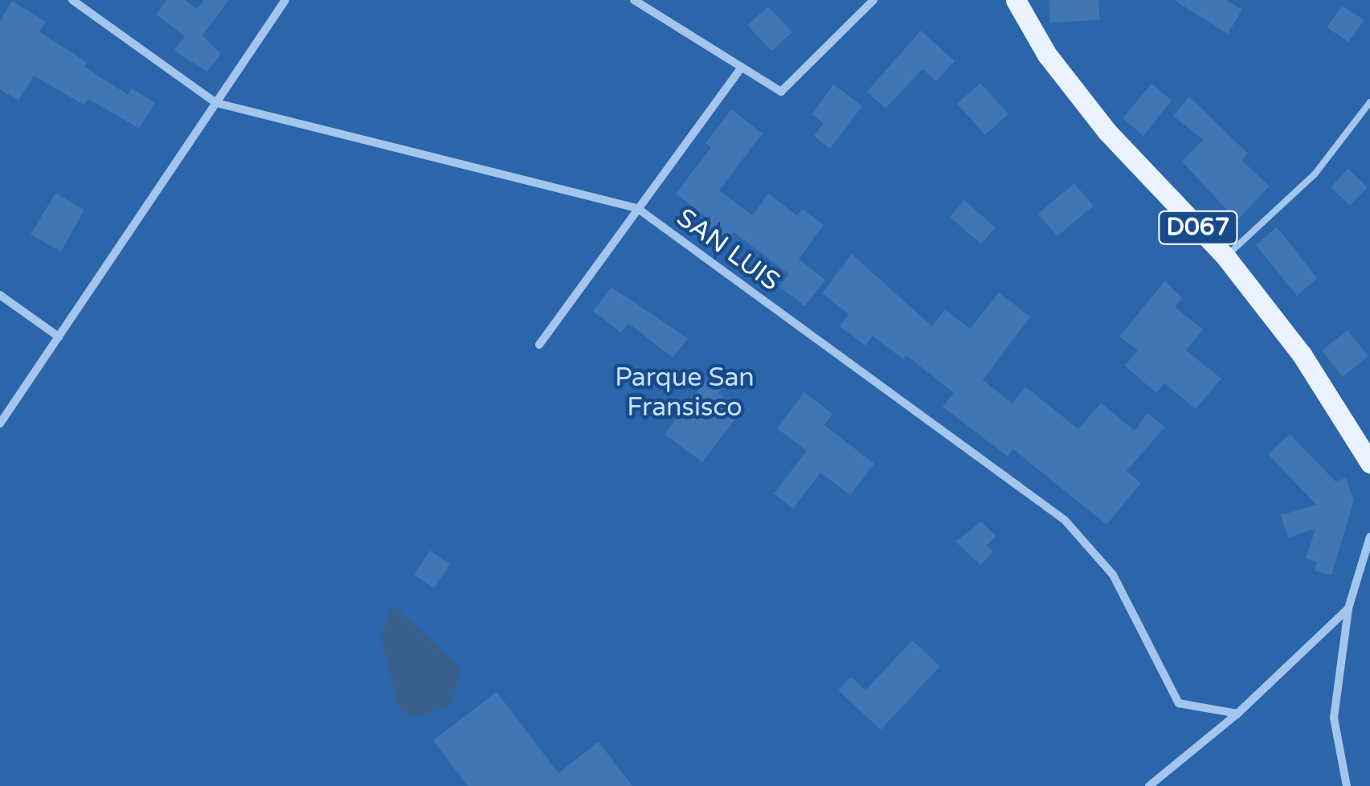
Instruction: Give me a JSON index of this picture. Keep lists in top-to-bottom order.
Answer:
{
  "streets": {
    "main road": ["D067"],
    "street": ["SAN LUIS"]
  },
  "parks": ["Parque San Fransisco"]
}
